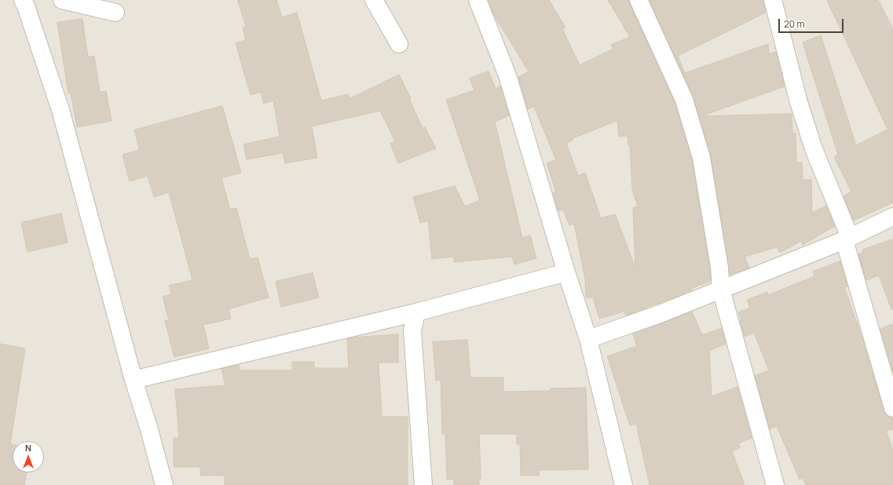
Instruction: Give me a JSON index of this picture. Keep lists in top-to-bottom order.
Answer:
{
  "scale_bar": "20 m",
  "north": "top"
}
